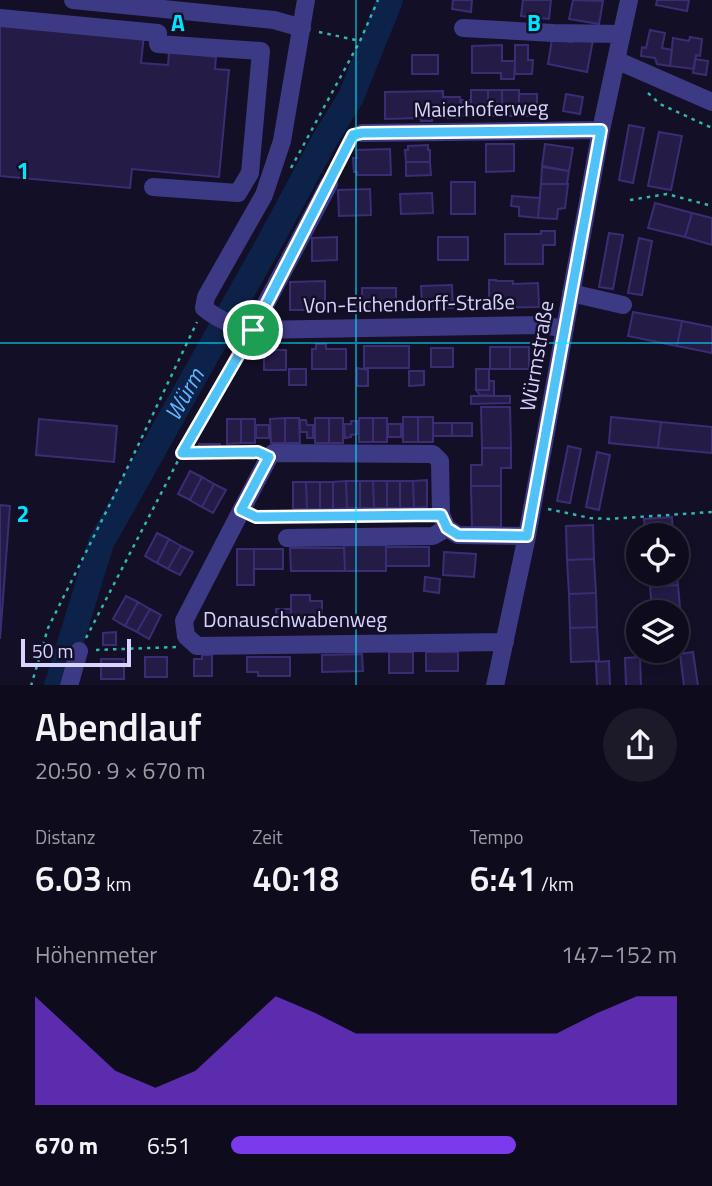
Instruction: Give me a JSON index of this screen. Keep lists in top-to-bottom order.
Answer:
{
  "streets": {
    "street": [
      "Maierhoferweg",
      "Von-Eichendorff-Straße",
      "Würmstraße",
      "Donauschwabenweg"
    ]
  },
  "crossings": [
    ["Maierhoferweg", "Würmstraße"],
    ["Von-Eichendorff-Straße", "Würmstraße"],
    ["Würmstraße", "Donauschwabenweg"]
  ],
  "water": ["Würm"],
  "scale_bar": "50 m",
  "page": {
    "scale": "50 m",
    "heading": ["Abendlauf", "20:50 · 9 × 670 m"],
    "stats": [
      ["Distanz", "6.03 km"],
      ["Zeit", "40:18"],
      ["Tempo", "6:41 /km"]
    ],
    "chart": ["Höhenmeter", "147–152 m"],
    "list": [
      {
        "name": "670 m",
        "note": "6:51"
      }
    ]
  },
  "grid": {
    "columns": ["A", "B"],
    "rows": ["1", "2"]
  }
}
